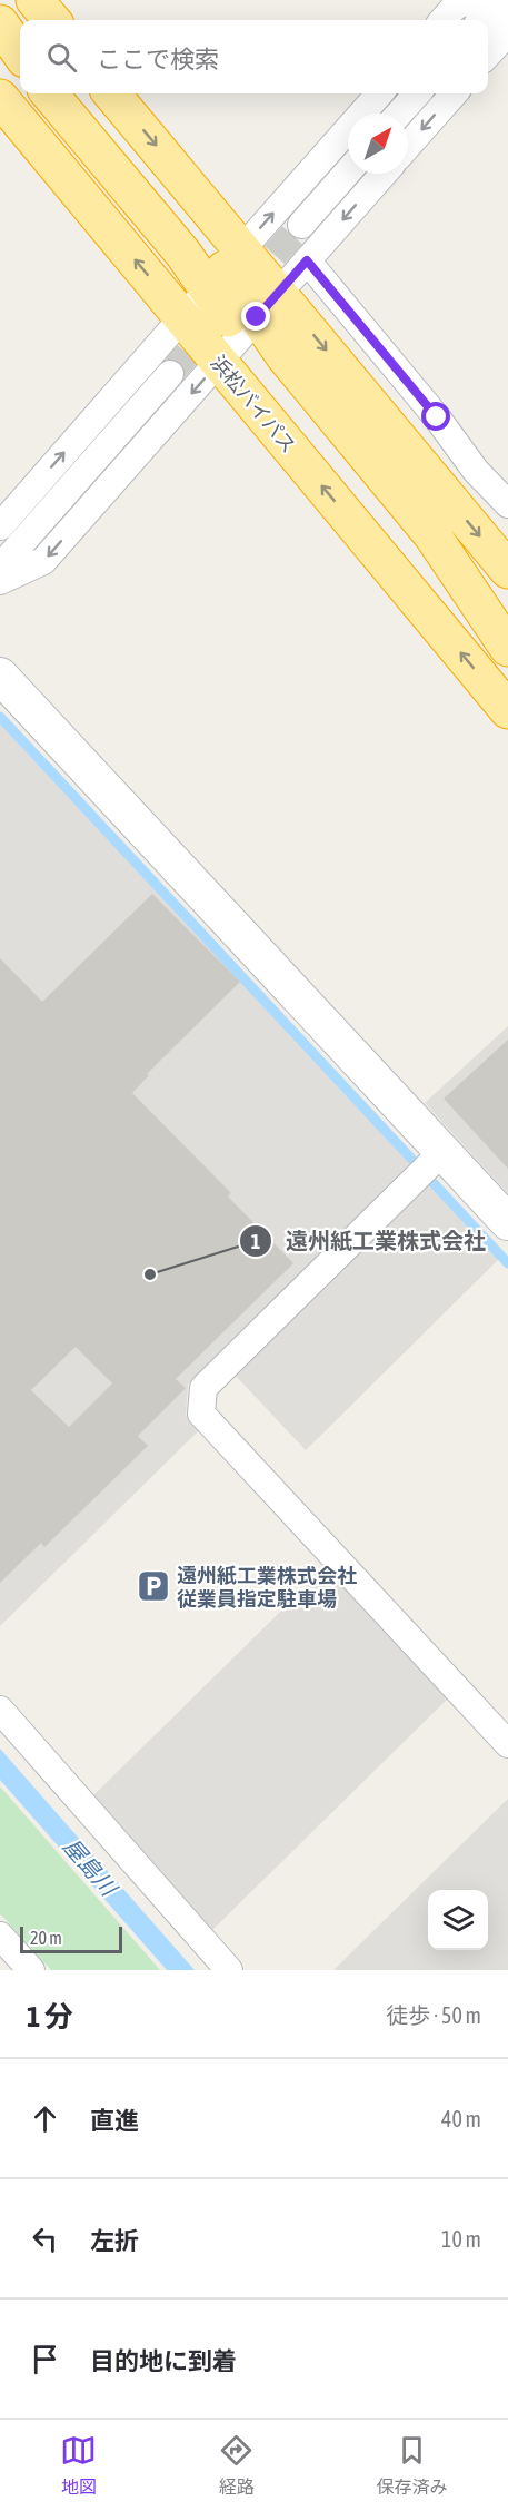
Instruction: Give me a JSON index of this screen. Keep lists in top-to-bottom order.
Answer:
{
  "streets": {
    "highway": ["浜松バイパス"]
  },
  "water": ["屋島川"],
  "places": {
    "other": ["遠州紙工業株式会社"],
    "parking": ["遠州紙工業株式会社 従業員指定駐車場"]
  },
  "scale_bar": "20 m",
  "north": "top right",
  "page": {
    "search": "ここで検索",
    "scale": "20 m",
    "heading": ["1 分", "徒歩 · 50 m"],
    "list": [
      ["直進", "40 m"],
      ["左折", "10 m"],
      "目的地に到着"
    ],
    "nav": ["地図", "経路", "保存済み"]
  }
}
